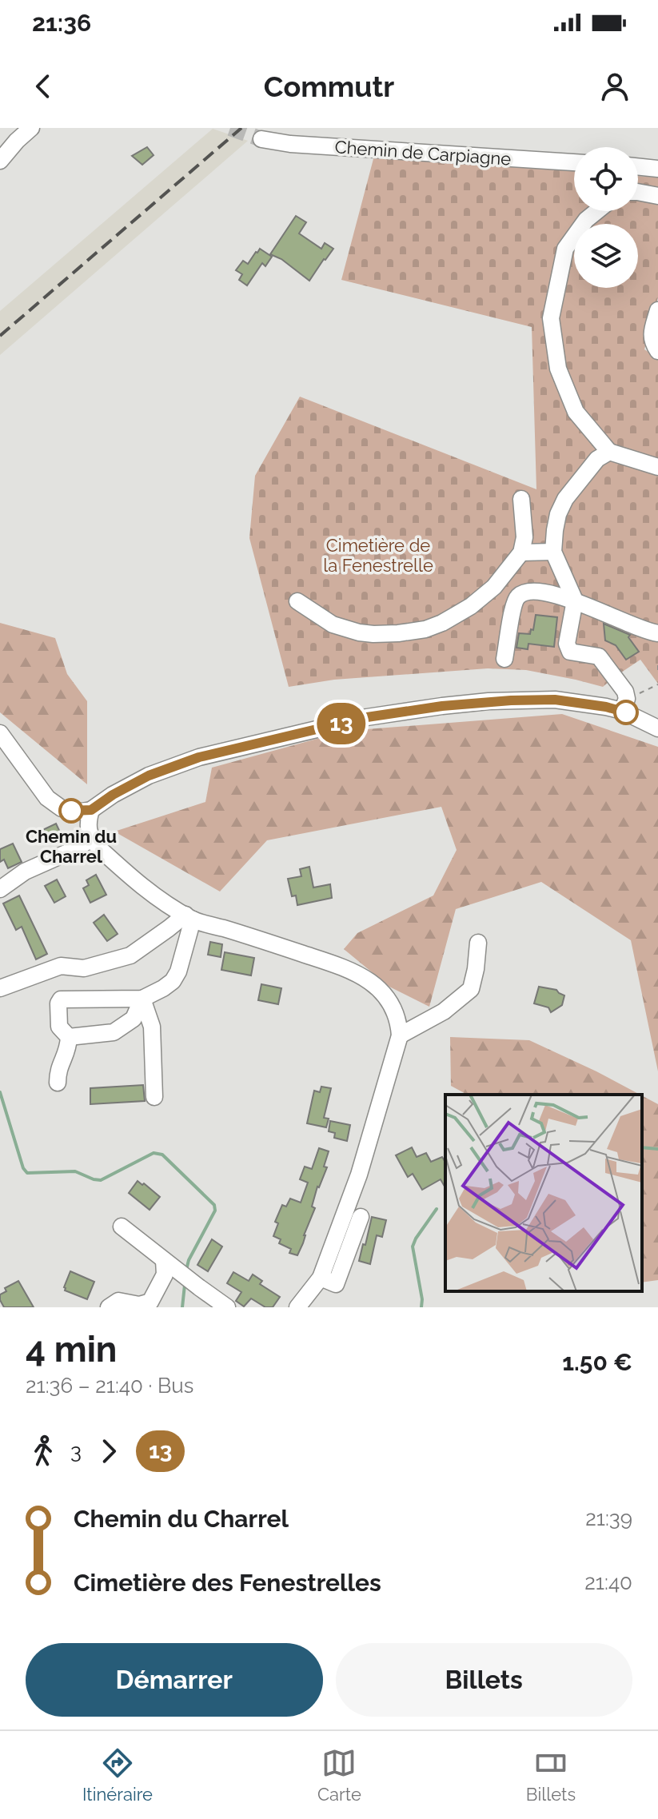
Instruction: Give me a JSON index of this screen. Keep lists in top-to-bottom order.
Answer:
{
  "streets": {
    "street": ["Chemin de Carpiagne"]
  },
  "parks": ["Cimetière de la Fenestrelle"],
  "places": ["Chemin du Charrel"],
  "lines": ["bus line 13"],
  "page": {
    "status": "21:36",
    "header": "Commutr",
    "on_map": "13",
    "heading": ["4 min", "21:36 – 21:40 · Bus", "1.50 €"],
    "legs": ["3", "13"],
    "list": [
      {
        "name": "Chemin du Charrel",
        "value": "21:39"
      },
      {
        "name": "Cimetière des Fenestrelles",
        "value": "21:40"
      }
    ],
    "buttons": ["Démarrer", "Billets"],
    "tabs": ["Itinéraire", "Carte", "Billets"]
  }
}
